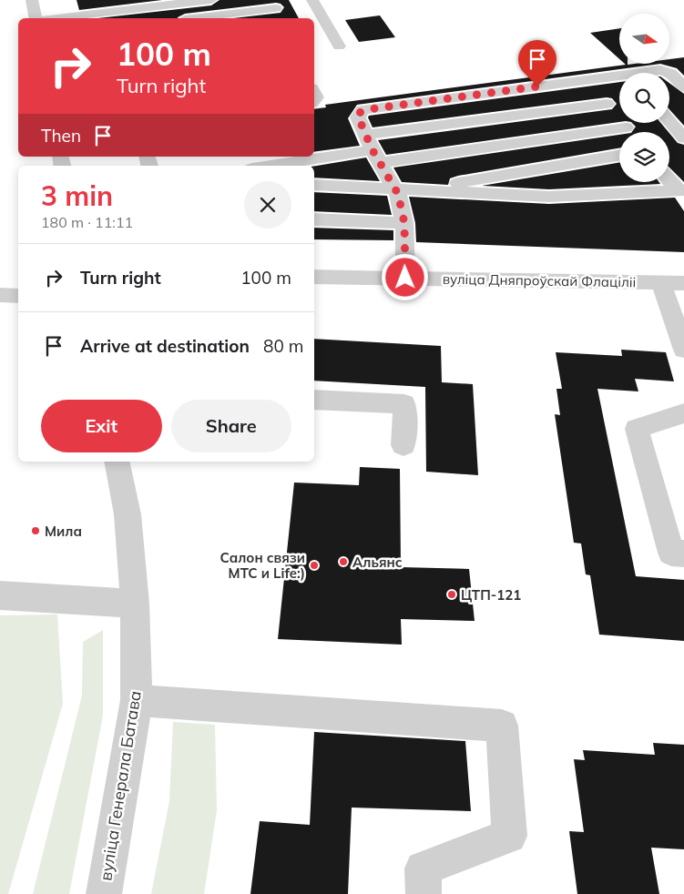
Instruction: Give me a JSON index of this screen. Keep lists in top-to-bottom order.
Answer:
{
  "streets": {
    "street": ["вуліца Дняпроўскай Флаціліі", "вуліца Генерала Батава"]
  },
  "places": [
    "Мила",
    "Альянс",
    "Салон связи МТС и Life:)",
    "ЦТП-121"
  ],
  "north": "right",
  "page": {
    "turn": ["100 m", "Turn right"],
    "then": "Then",
    "heading": ["3 min", "180 m · 11:11"],
    "list": [
      {
        "name": "Turn right",
        "value": "100 m"
      },
      {
        "name": "Arrive at destination",
        "value": "80 m"
      }
    ],
    "buttons": ["Exit", "Share"]
  }
}
